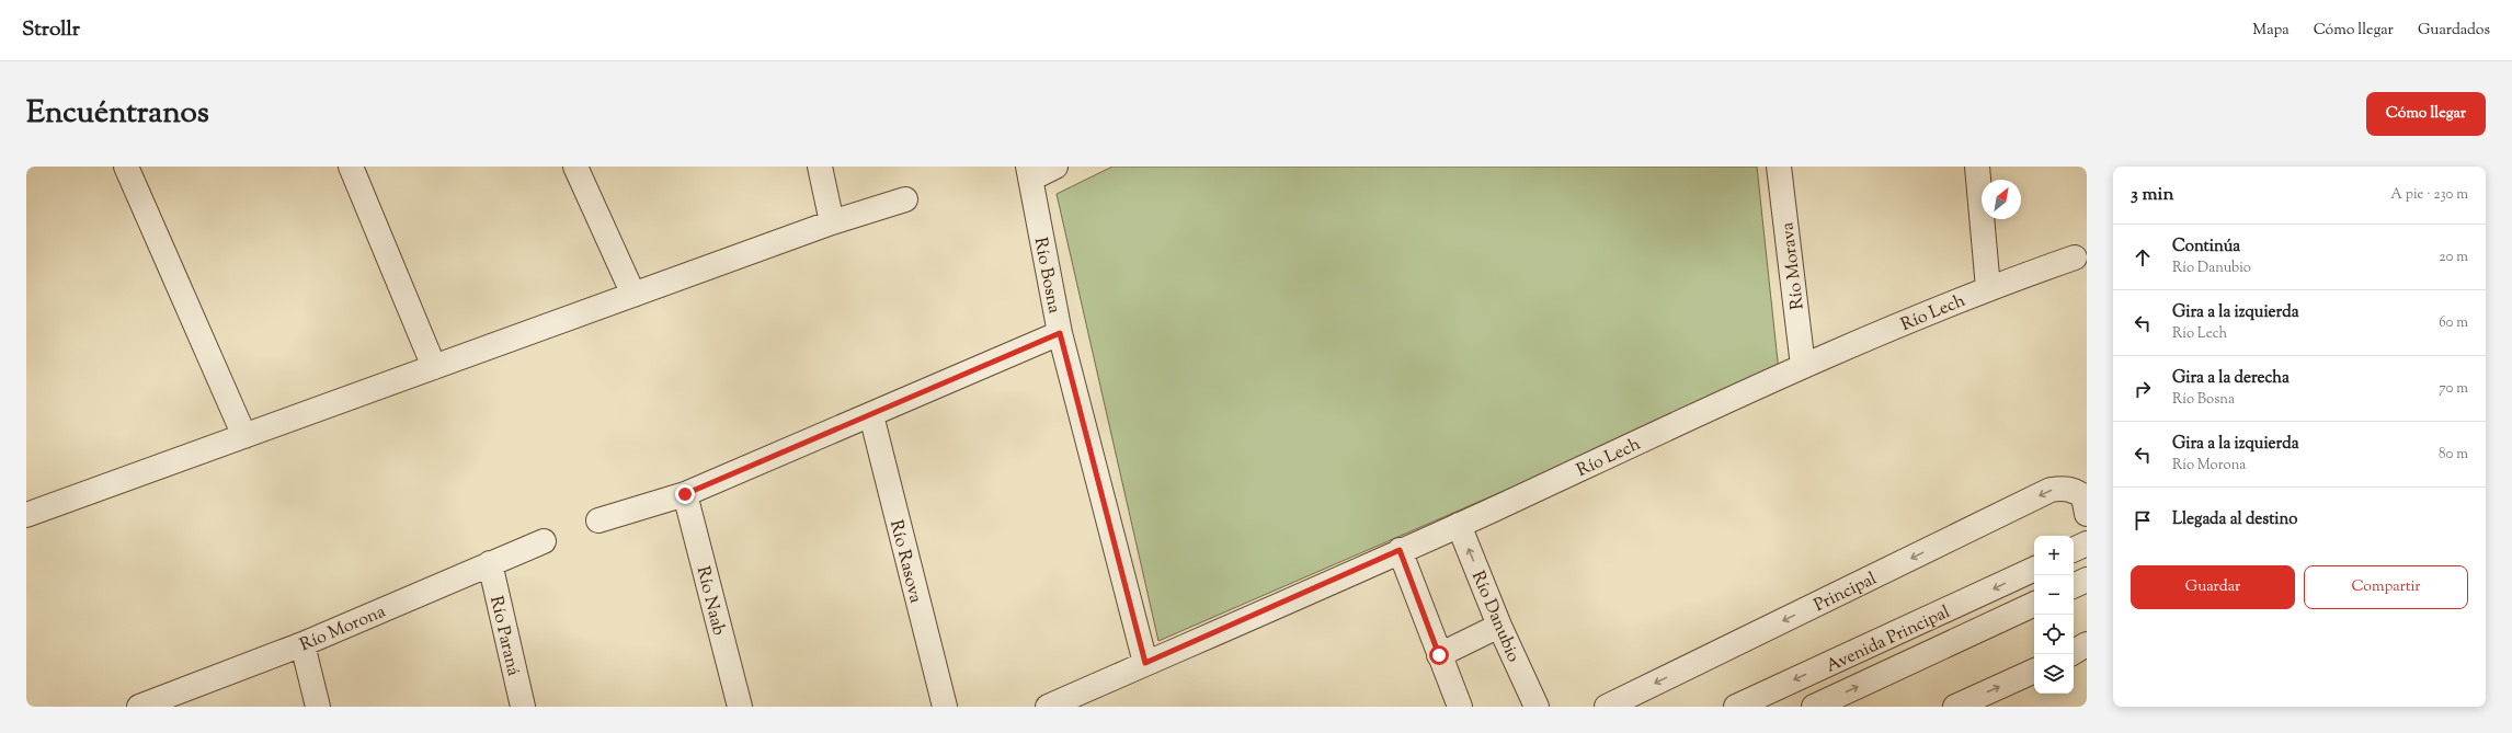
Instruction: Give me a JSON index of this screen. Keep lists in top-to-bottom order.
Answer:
{
  "streets": {
    "street": [
      "Río Morava",
      "Río Bosna",
      "Río Lech",
      "Río Rasova",
      "Principal",
      "Río Naab",
      "Río Danubio",
      "Río Morona",
      "Río Paraná",
      "Avenida Principal"
    ]
  },
  "crossings": [
    ["Río Morava", "Río Lech"],
    ["Río Bosna", "Río Lech"],
    ["Río Lech", "Río Danubio"],
    ["Río Morona", "Río Paraná"]
  ],
  "one_way": ["Principal"],
  "north": "top right",
  "page": {
    "header": "Strollr",
    "nav": ["Mapa", "Cómo llegar", "Guardados"],
    "title": "Encuéntranos",
    "buttons": [
      "Cómo llegar",
      ["Guardar", "Compartir"]
    ],
    "heading": ["3 min", "A pie · 230 m"],
    "list": [
      ["Continúa", "Río Danubio", "20 m"],
      ["Gira a la izquierda", "Río Lech", "60 m"],
      ["Gira a la derecha", "Río Bosna", "70 m"],
      ["Gira a la izquierda", "Río Morona", "80 m"],
      "Llegada al destino"
    ],
    "map_buttons": ["+", "−"]
  }
}
